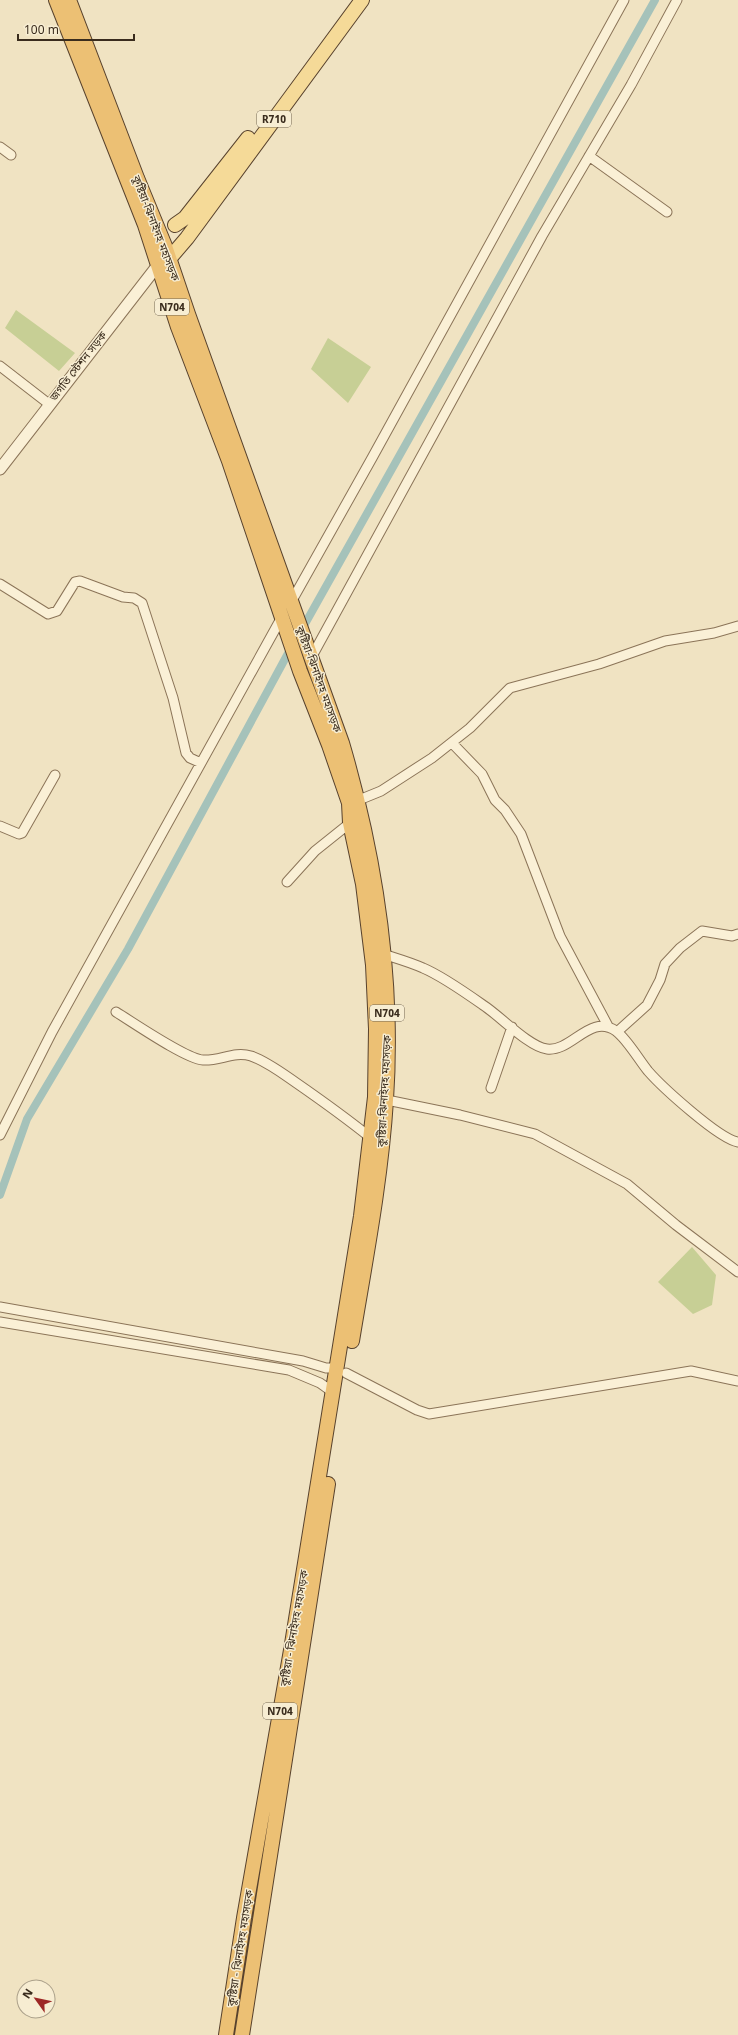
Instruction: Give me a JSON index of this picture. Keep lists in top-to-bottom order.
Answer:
{
  "streets": {
    "highway": ["কুষ্টিয়া-ঝিনাইদহ মহাসড়ক", "N704", "কুষ্টিয়া - ঝিনাইদহ মহাসড়ক"],
    "main road": ["R710"],
    "street": ["জগতি স্টেশন সড়ক"]
  },
  "crossings": [
    ["R710", "কুষ্টিয়া-ঝিনাইদহ মহাসড়ক"],
    ["R710", "জগতি স্টেশন সড়ক"],
    ["কুষ্টিয়া-ঝিনাইদহ মহাসড়ক", "জগতি স্টেশন সড়ক"],
    ["কুষ্টিয়া-ঝিনাইদহ মহাসড়ক", "কুষ্টিয়া - ঝিনাইদহ মহাসড়ক"]
  ],
  "scale_bar": "100 m",
  "north": "top left"
}
